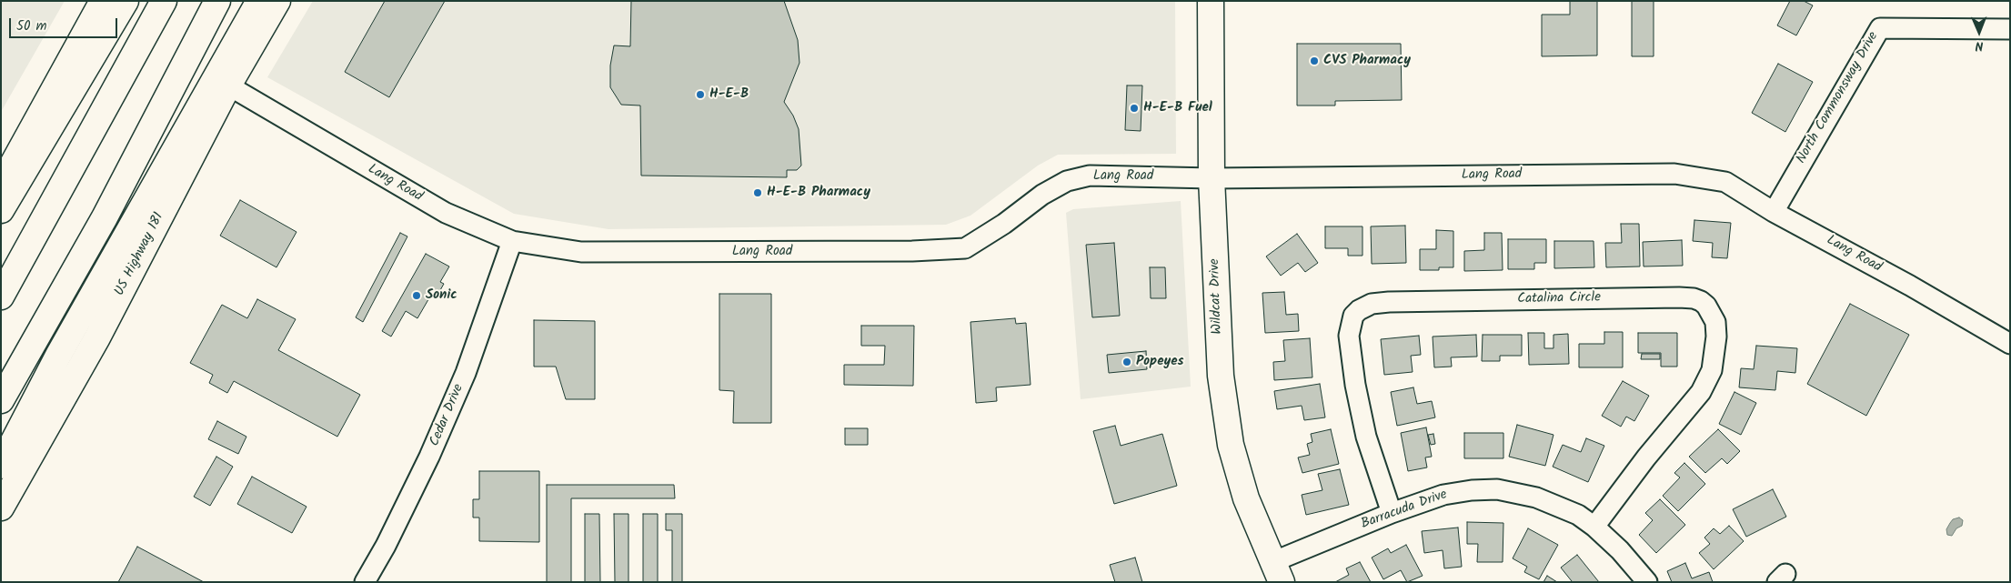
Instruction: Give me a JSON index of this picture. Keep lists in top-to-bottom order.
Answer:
{
  "streets": {
    "main road": ["US Highway 181", "Wildcat Drive"],
    "street": [
      "North Commonsway Drive",
      "Lang Road",
      "Catalina Circle",
      "Cedar Drive",
      "Barracuda Drive"
    ]
  },
  "crossings": [
    ["North Commonsway Drive", "Lang Road"],
    ["Lang Road", "US Highway 181"],
    ["Lang Road", "Wildcat Drive"],
    ["Lang Road", "Cedar Drive"],
    ["Wildcat Drive", "Barracuda Drive"],
    ["Catalina Circle", "Barracuda Drive"]
  ],
  "places": [
    "CVS Pharmacy",
    "H-E-B",
    "H-E-B Fuel",
    "H-E-B Pharmacy",
    "Sonic",
    "Popeyes"
  ],
  "scale_bar": "50 m",
  "north": "bottom"
}
